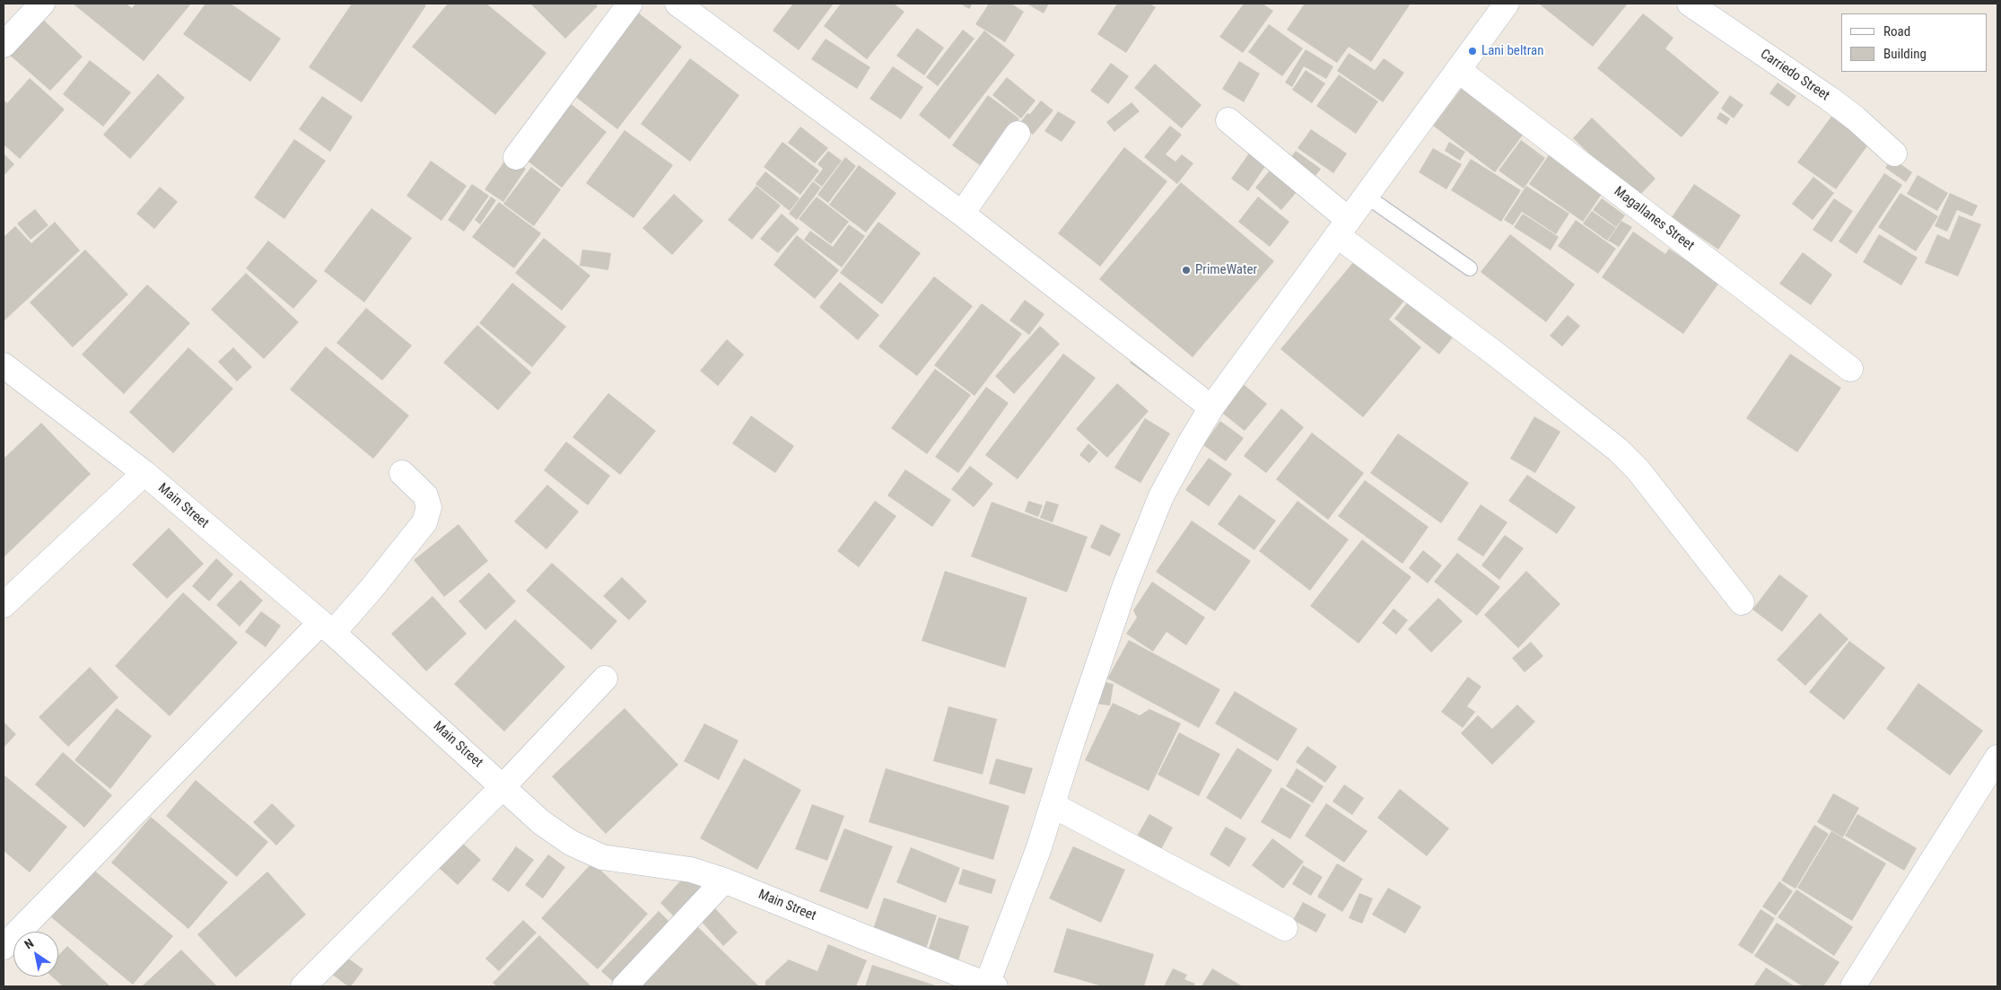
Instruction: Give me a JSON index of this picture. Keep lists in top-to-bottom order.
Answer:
{
  "streets": {
    "street": ["Carriedo Street", "Magallanes Street", "Main Street"]
  },
  "places": ["Lani beltran", "PrimeWater"],
  "legend": ["Road", "Building"],
  "north": "top left"
}
